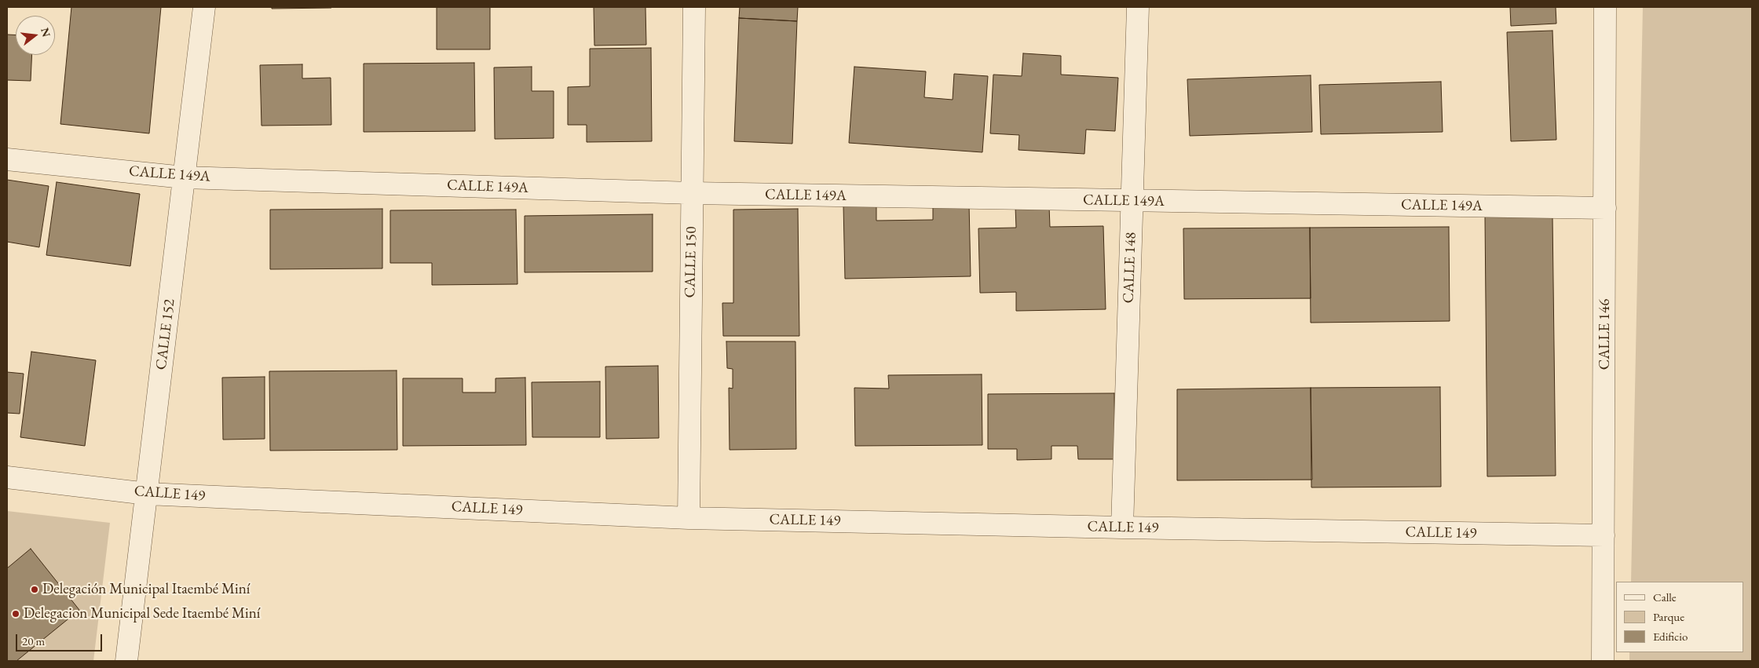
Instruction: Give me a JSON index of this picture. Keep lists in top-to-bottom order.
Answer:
{
  "streets": {
    "street": [
      "CALLE 149A",
      "CALLE 150",
      "CALLE 148",
      "CALLE 152",
      "CALLE 146",
      "CALLE 149"
    ]
  },
  "crossings": [
    ["CALLE 149A", "CALLE 150"],
    ["CALLE 149A", "CALLE 148"],
    ["CALLE 149A", "CALLE 152"],
    ["CALLE 149A", "CALLE 146"],
    ["CALLE 150", "CALLE 149"],
    ["CALLE 148", "CALLE 149"],
    ["CALLE 152", "CALLE 149"],
    ["CALLE 146", "CALLE 149"]
  ],
  "places": ["Delegación Municipal Itaembé Miní", "Delegacion Municipal Sede Itaembé Miní"],
  "legend": ["Calle", "Parque", "Edificio"],
  "scale_bar": "20 m",
  "north": "right"
}
